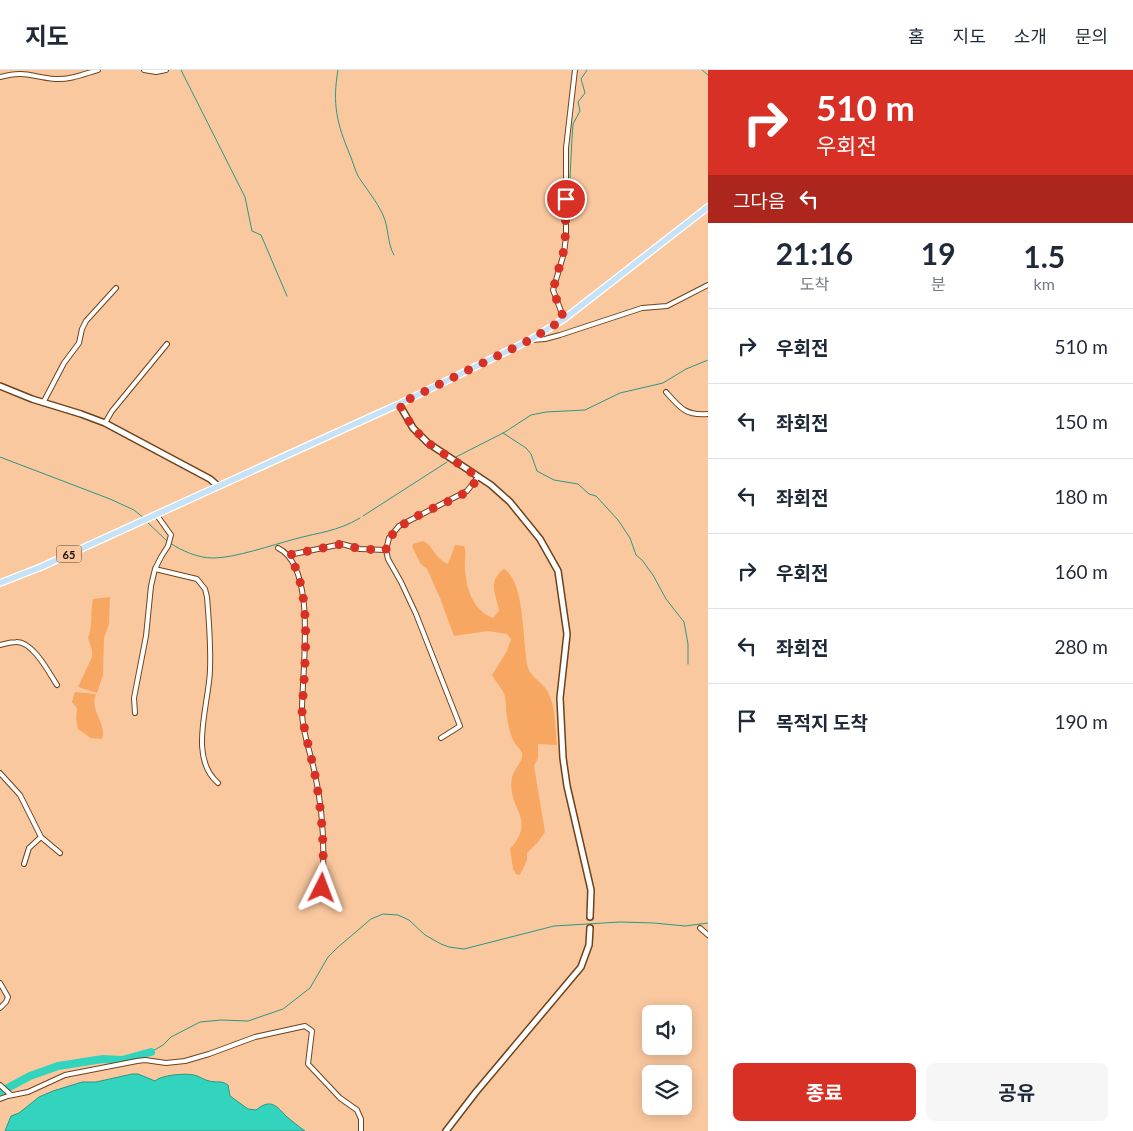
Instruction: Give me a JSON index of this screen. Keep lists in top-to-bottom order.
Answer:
{
  "streets": {
    "main road": ["65"]
  },
  "page": {
    "header": "지도",
    "nav": [
      "홈",
      "지도",
      "소개",
      "문의"
    ],
    "turn": ["510 m", "우회전"],
    "then": "그다음",
    "eta": [
      "21:16",
      "도착",
      "19",
      "분",
      "1.5",
      "km"
    ],
    "list": [
      {
        "name": "우회전",
        "value": "510 m"
      },
      {
        "name": "좌회전",
        "value": "150 m"
      },
      {
        "name": "좌회전",
        "value": "180 m"
      },
      {
        "name": "우회전",
        "value": "160 m"
      },
      {
        "name": "좌회전",
        "value": "280 m"
      },
      {
        "name": "목적지 도착",
        "value": "190 m"
      }
    ],
    "buttons": ["종료", "공유"]
  }
}
